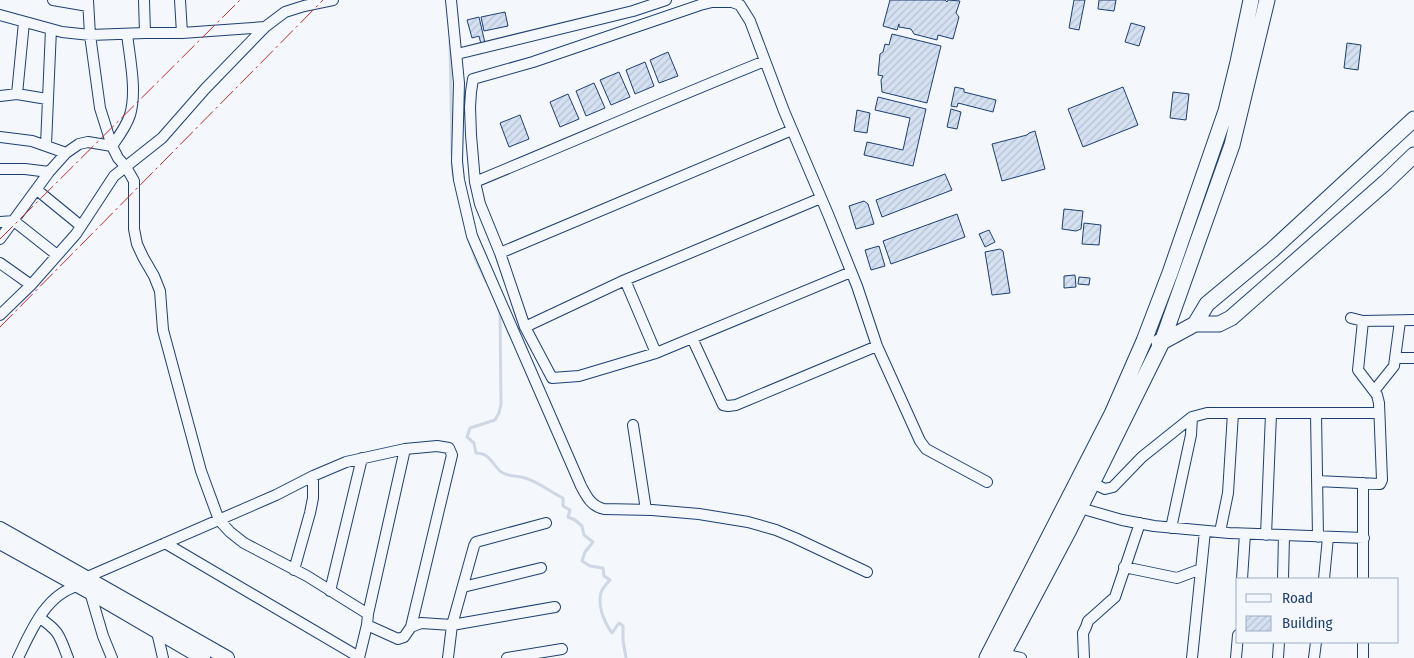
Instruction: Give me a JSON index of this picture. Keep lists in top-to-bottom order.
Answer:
{
  "legend": ["Road", "Building"]
}
